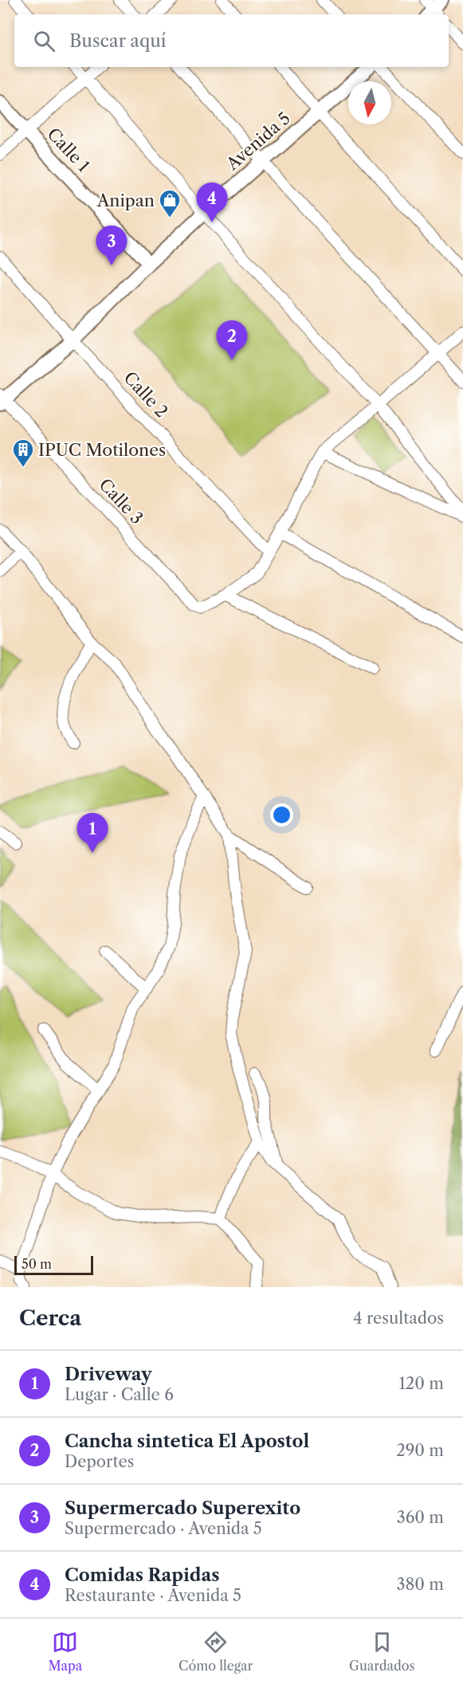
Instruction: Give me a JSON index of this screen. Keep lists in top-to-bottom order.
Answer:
{
  "streets": {
    "street": [
      "Avenida 5",
      "Calle 1",
      "Calle 2",
      "Calle 3"
    ]
  },
  "crossings": [
    ["Avenida 5", "Calle 1"],
    ["Avenida 5", "Calle 2"],
    ["Avenida 5", "Calle 3"]
  ],
  "places": {
    "shop": ["Anipan"],
    "building": ["IPUC Motilones"]
  },
  "scale_bar": "50 m",
  "north": "bottom",
  "page": {
    "search": "Buscar aquí",
    "pins": [
      "4",
      "3",
      "2",
      "1"
    ],
    "scale": "50 m",
    "heading": ["Cerca", "4 resultados"],
    "list": [
      {
        "mark": "1",
        "name": "Driveway",
        "note": "Lugar · Calle 6",
        "value": "120 m"
      },
      {
        "mark": "2",
        "name": "Cancha sintetica El Apostol",
        "note": "Deportes",
        "value": "290 m"
      },
      {
        "mark": "3",
        "name": "Supermercado Superexito",
        "note": "Supermercado · Avenida 5",
        "value": "360 m"
      },
      {
        "mark": "4",
        "name": "Comidas Rapidas",
        "note": "Restaurante · Avenida 5",
        "value": "380 m"
      }
    ],
    "nav": ["Mapa", "Cómo llegar", "Guardados"]
  }
}
